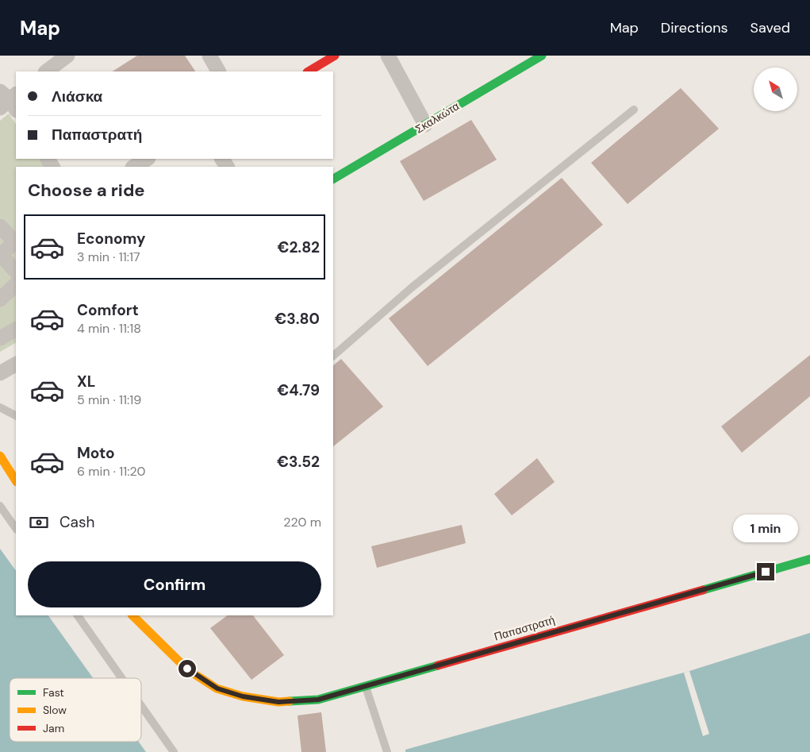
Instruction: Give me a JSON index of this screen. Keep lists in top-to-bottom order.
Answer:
{
  "streets": {
    "street": ["Σκαλκώτα", "Παπαστρατή"]
  },
  "legend": ["Fast", "Slow", "Jam"],
  "north": "top left",
  "page": {
    "header": "Map",
    "nav": ["Map", "Directions", "Saved"],
    "banner": ["Λιάσκα", "Παπαστρατή"],
    "heading": "Choose a ride",
    "list": [
      {
        "name": "Economy",
        "note": "3 min · 11:17",
        "value": "€2.82"
      },
      {
        "name": "Comfort",
        "note": "4 min · 11:18",
        "value": "€3.80"
      },
      {
        "name": "XL",
        "note": "5 min · 11:19",
        "value": "€4.79"
      },
      {
        "name": "Moto",
        "note": "6 min · 11:20",
        "value": "€3.52"
      }
    ],
    "pay": ["Cash", "220 m"],
    "bubble": "1 min",
    "buttons": "Confirm"
  }
}
